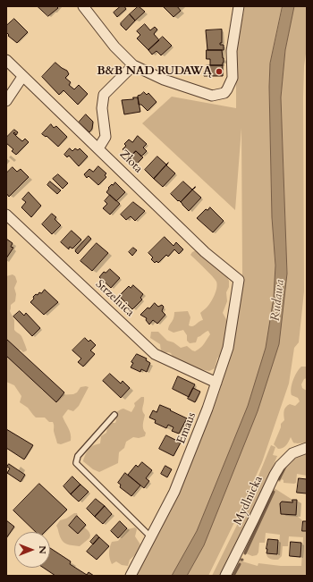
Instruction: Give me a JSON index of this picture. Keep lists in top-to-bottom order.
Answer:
{
  "streets": {
    "street": [
      "Złota",
      "Strzelnica",
      "Emaus",
      "Mydlnicka"
    ]
  },
  "crossings": [
    ["Złota", "Emaus"],
    ["Strzelnica", "Emaus"]
  ],
  "water": ["Rudawa"],
  "places": ["B&B NAD RUDAWĄ"],
  "north": "right"
}
